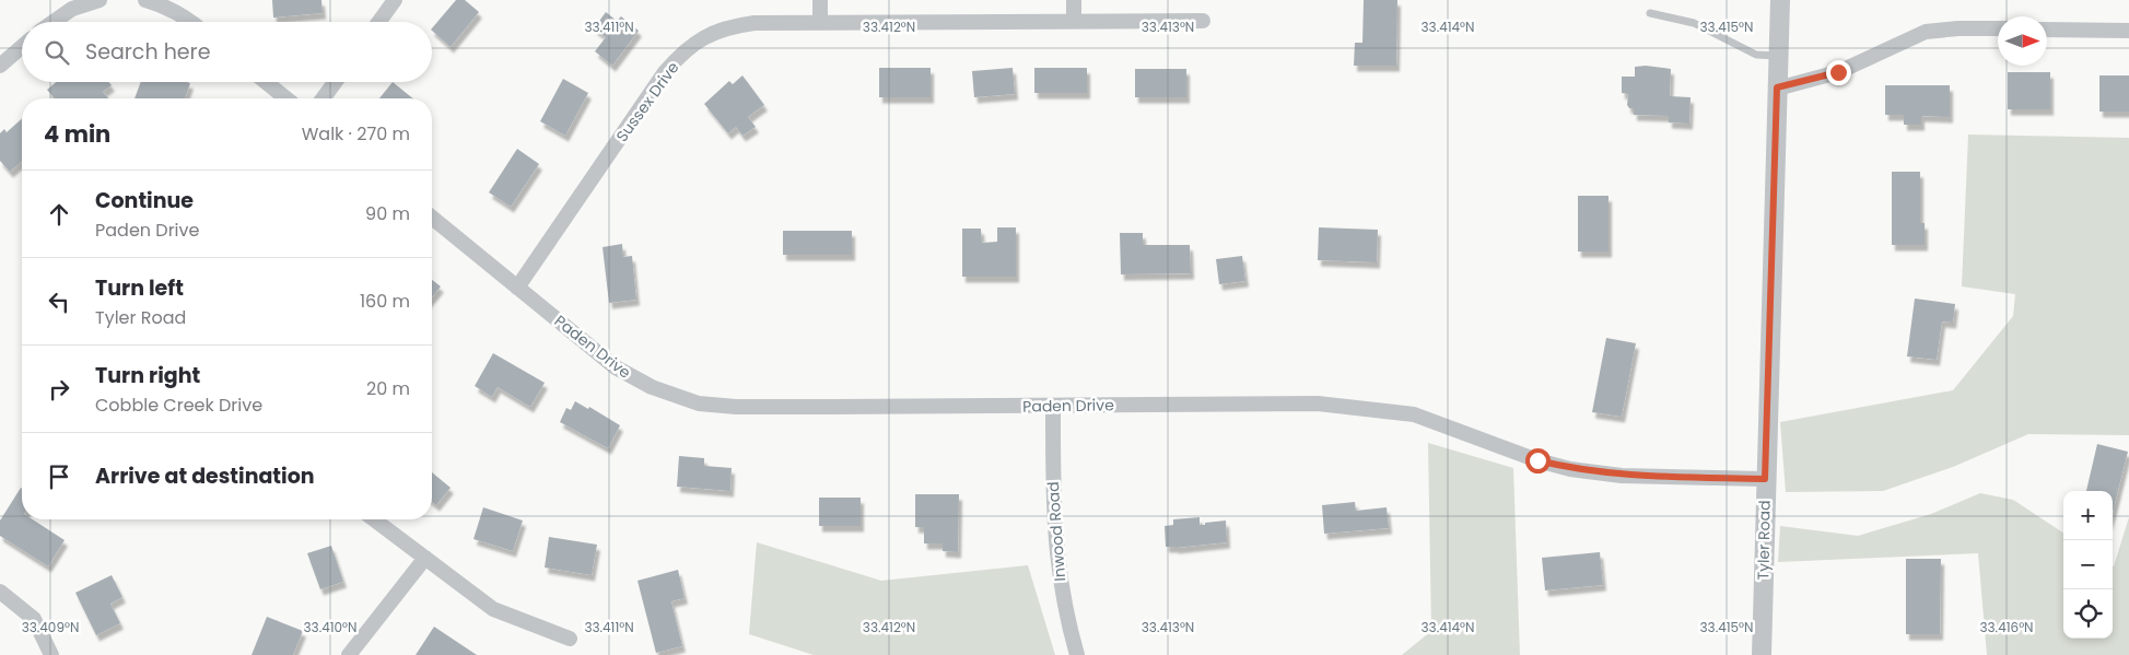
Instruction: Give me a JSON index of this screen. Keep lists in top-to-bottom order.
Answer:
{
  "streets": {
    "street": [
      "Sussex Drive",
      "Paden Drive",
      "Inwood Road",
      "Tyler Road"
    ]
  },
  "crossings": [
    ["Sussex Drive", "Paden Drive"],
    ["Paden Drive", "Inwood Road"],
    ["Paden Drive", "Tyler Road"]
  ],
  "north": "right",
  "page": {
    "search": "Search here",
    "heading": ["4 min", "Walk · 270 m"],
    "list": [
      ["Continue", "Paden Drive", "90 m"],
      ["Turn left", "Tyler Road", "160 m"],
      ["Turn right", "Cobble Creek Drive", "20 m"],
      "Arrive at destination"
    ],
    "map_buttons": ["+", "−"]
  },
  "coordinates": [
    "33.411°N",
    "33.412°N",
    "33.413°N",
    "33.414°N",
    "33.415°N",
    "33.409°N",
    "33.410°N",
    "33.416°N"
  ]
}
